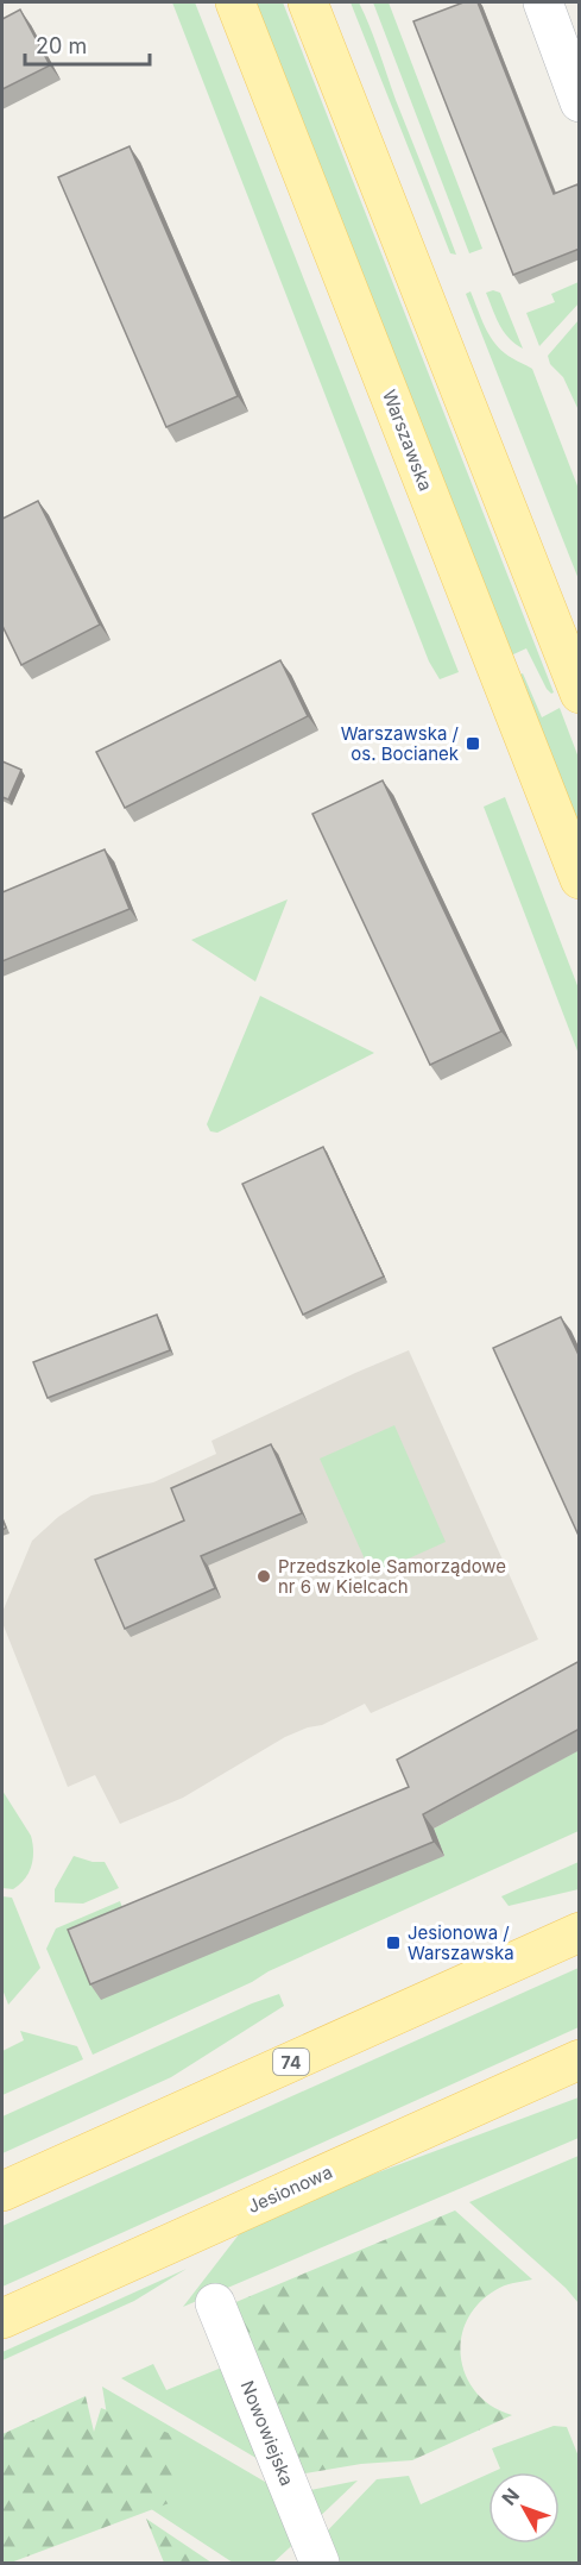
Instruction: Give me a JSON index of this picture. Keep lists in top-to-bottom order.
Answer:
{
  "streets": {
    "main road": ["Warszawska", "74", "Jesionowa"],
    "street": ["Nowowiejska"]
  },
  "places": {
    "transit": ["Warszawska / os. Bocianek", "Jesionowa / Warszawska"],
    "other": ["Przedszkole Samorządowe nr 6 w Kielcach"]
  },
  "scale_bar": "20 m",
  "north": "top left"
}
